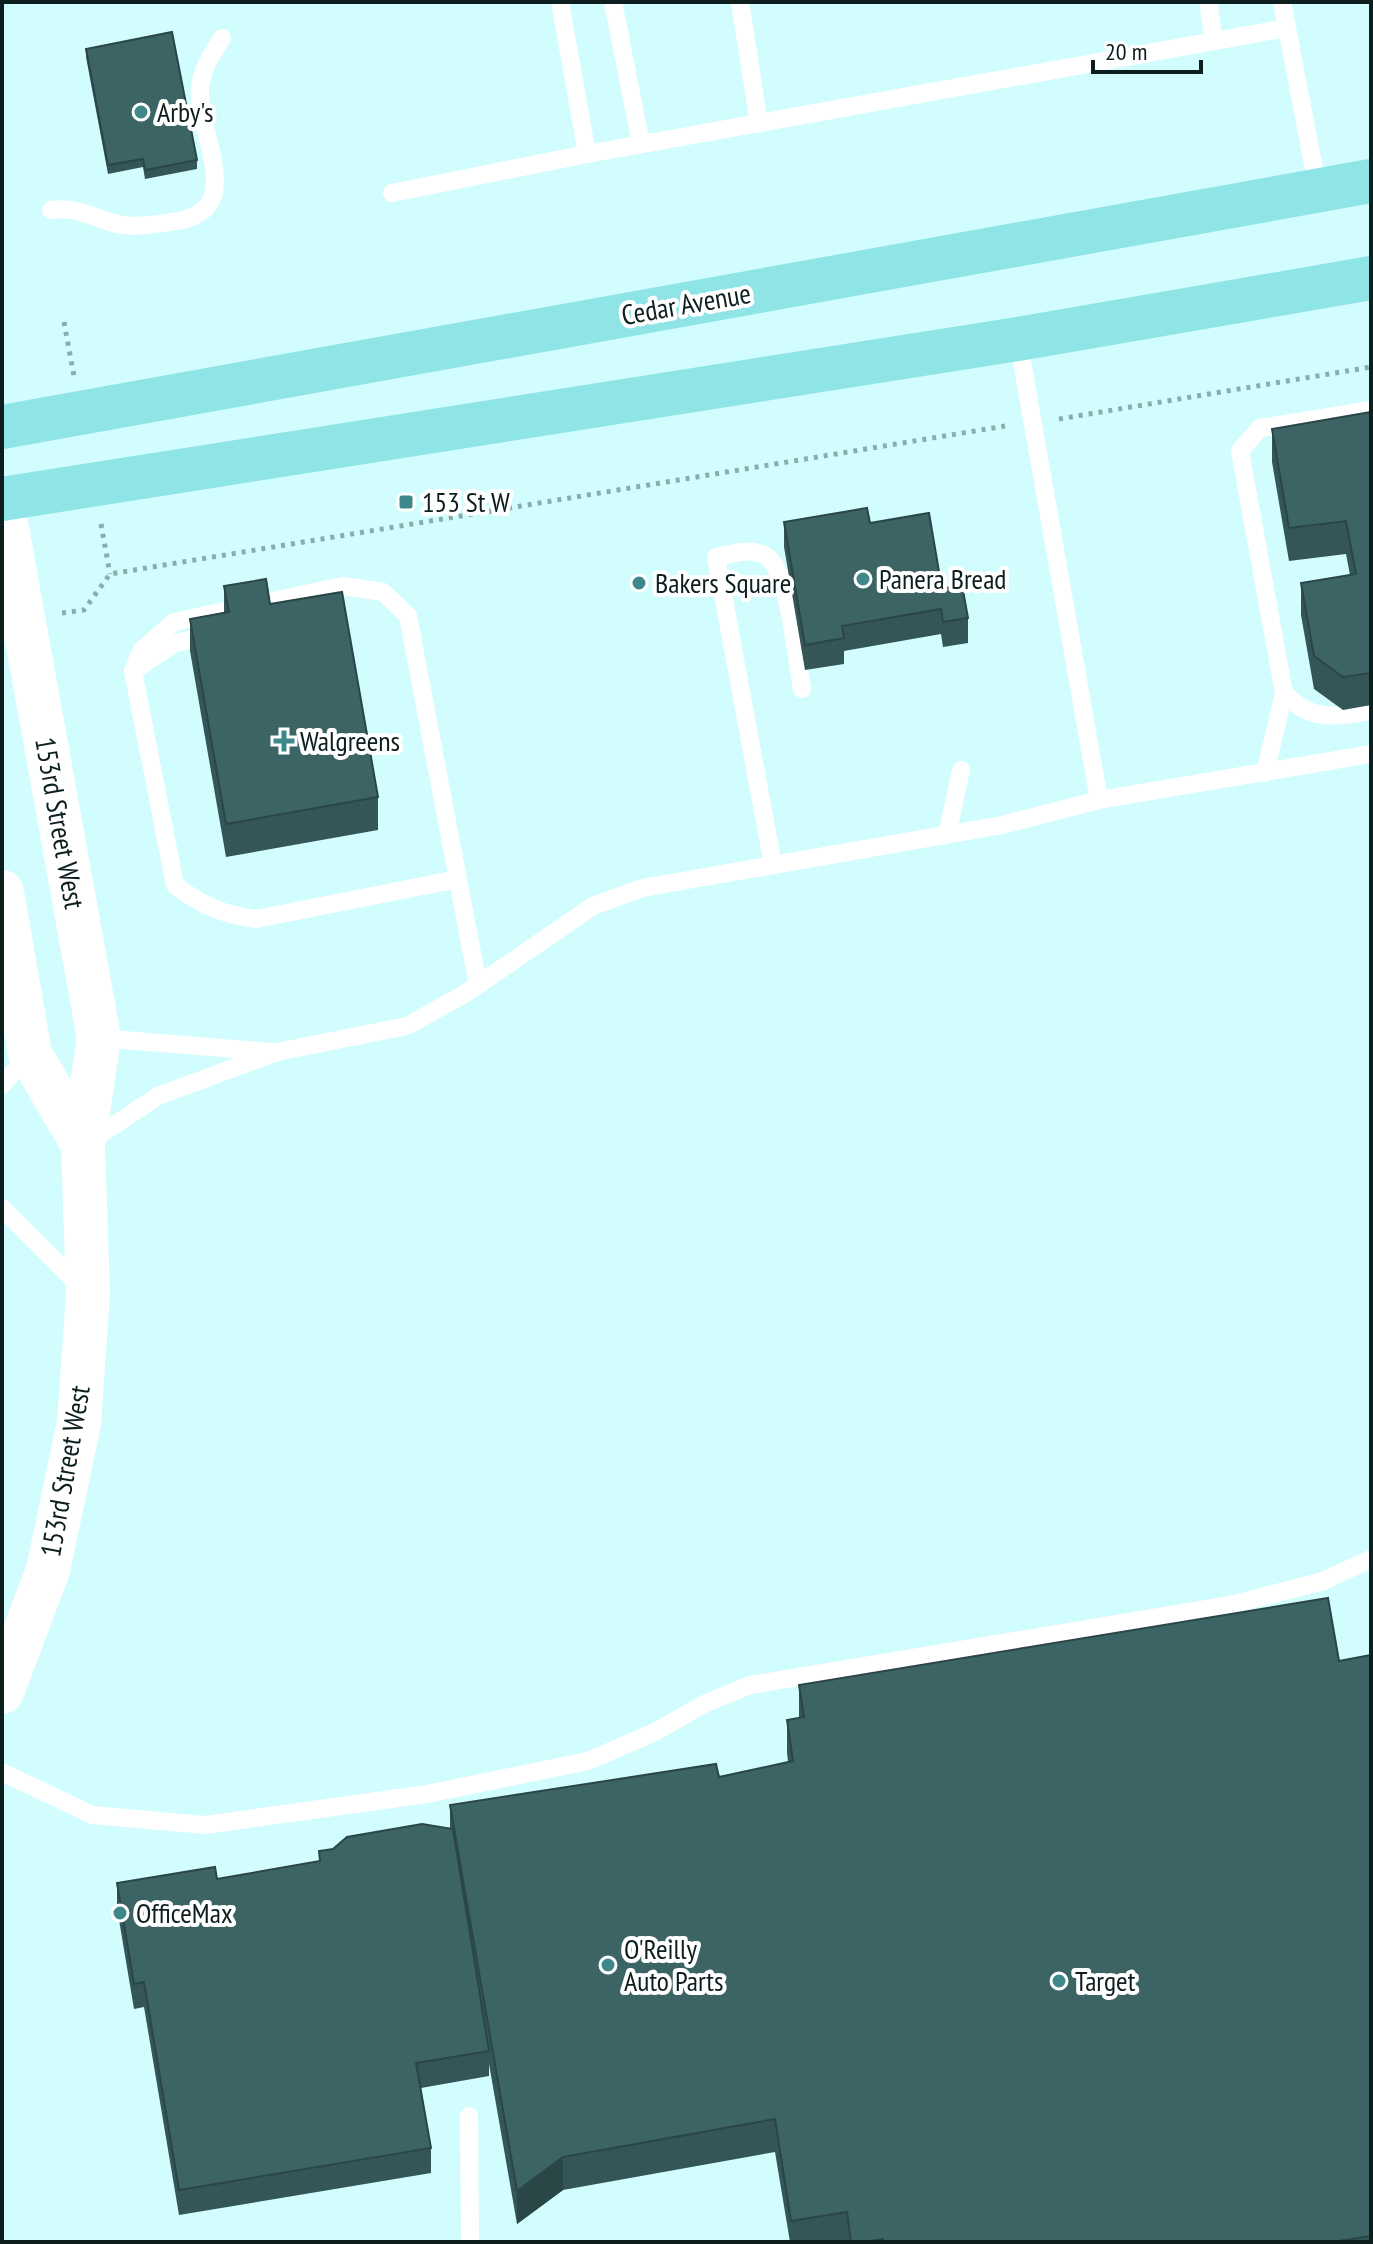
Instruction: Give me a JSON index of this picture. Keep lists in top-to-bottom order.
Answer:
{
  "streets": {
    "main road": ["Cedar Avenue"],
    "street": ["153rd Street West"]
  },
  "places": {
    "other": [
      "Arby's",
      "Panera Bread",
      "Bakers Square",
      "OfficeMax",
      "O'Reilly Auto Parts",
      "Target"
    ],
    "transit": ["153 St W"],
    "health": ["Walgreens"]
  },
  "scale_bar": "20 m"
}
